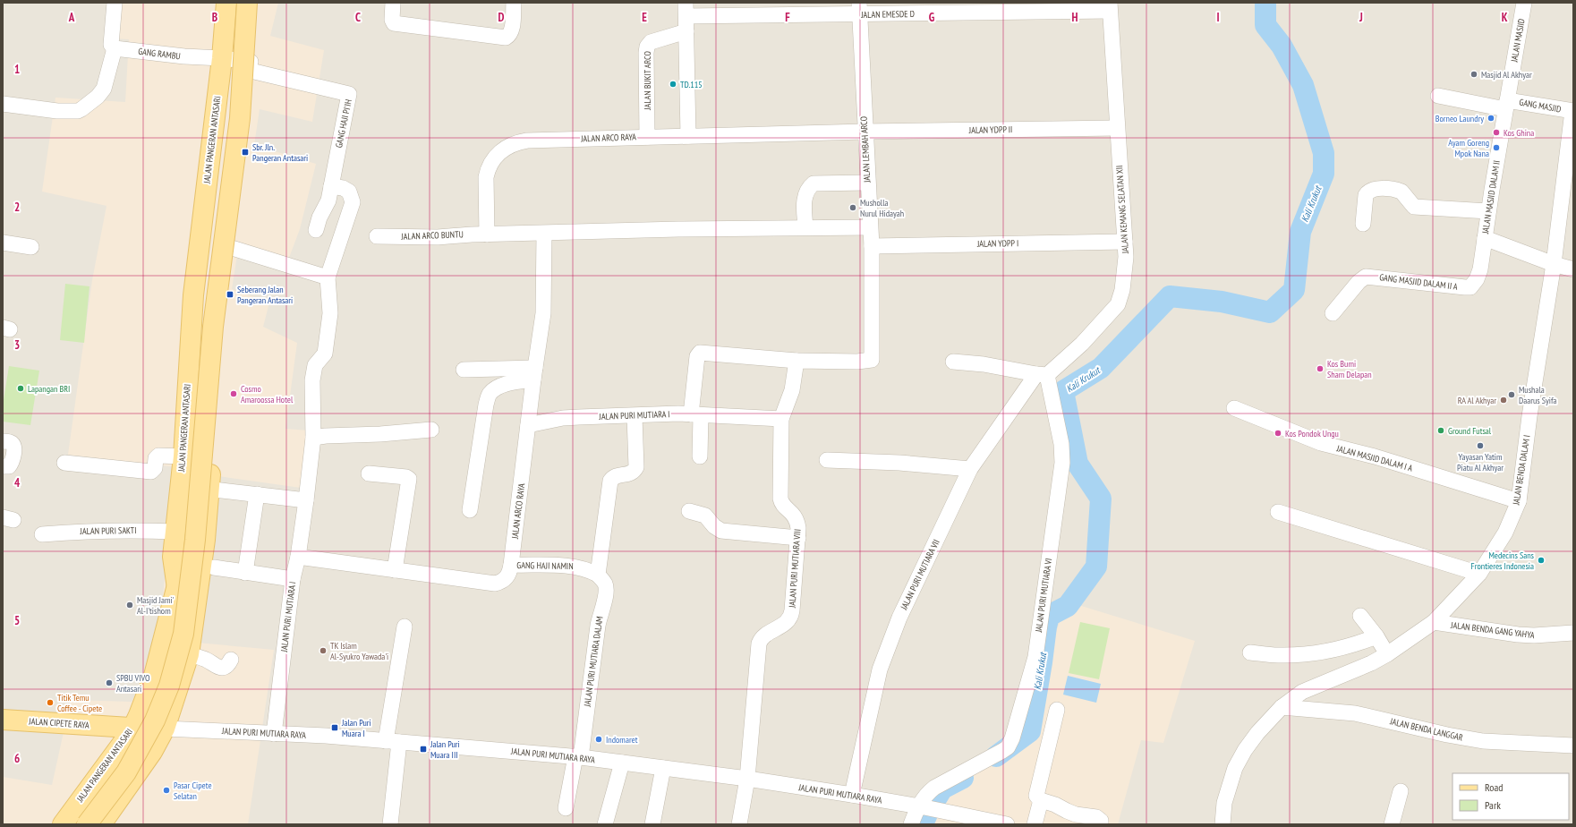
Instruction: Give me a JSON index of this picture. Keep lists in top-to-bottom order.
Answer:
{
  "streets": {
    "main road": ["JALAN PANGERAN ANTASARI", "JALAN CIPETE RAYA"],
    "street": [
      "JALAN EMESDE D",
      "JALAN MASJID",
      "GANG RAMBU",
      "JALAN BUKIT ARCO",
      "GANG MASJID",
      "GANG HAJI PI'IH",
      "JALAN YDPP II",
      "JALAN ARCO RAYA",
      "JALAN LEMBAH ARCO",
      "JALAN MASJID DALAM II",
      "JALAN KEMANG SELATAN XII",
      "JALAN ARCO BUNTU",
      "JALAN YDPP I",
      "GANG MASJID DALAM II A",
      "JALAN PURI MUTIARA I",
      "JALAN MASJID DALAM I A",
      "JALAN BENDA DALAM I",
      "JALAN PURI SAKTI",
      "GANG HAJI NAMIN",
      "JALAN PURI MUTIARA VIII",
      "JALAN PURI MUTIARA VII",
      "JALAN PURI MUTIARA VI",
      "JALAN BENDA GANG YAHYA",
      "JALAN PURI MUTIARA DALAM",
      "JALAN BENDA LANGGAR",
      "JALAN PURI MUTIARA RAYA"
    ]
  },
  "crossings": [
    ["JALAN EMESDE D", "JALAN LEMBAH ARCO"],
    ["JALAN EMESDE D", "JALAN KEMANG SELATAN XII"],
    ["JALAN MASJID", "GANG MASJID"],
    ["JALAN MASJID", "JALAN MASJID DALAM II"],
    ["GANG RAMBU", "GANG HAJI PI'IH"],
    ["GANG RAMBU", "JALAN PANGERAN ANTASARI"],
    ["JALAN BUKIT ARCO", "JALAN ARCO RAYA"],
    ["GANG MASJID", "JALAN MASJID DALAM II"],
    ["GANG MASJID", "JALAN BENDA DALAM I"],
    ["JALAN YDPP II", "JALAN ARCO RAYA"],
    ["JALAN YDPP II", "JALAN LEMBAH ARCO"],
    ["JALAN YDPP II", "JALAN KEMANG SELATAN XII"],
    ["JALAN ARCO RAYA", "JALAN LEMBAH ARCO"],
    ["JALAN ARCO RAYA", "JALAN ARCO BUNTU"],
    ["JALAN ARCO RAYA", "JALAN PURI MUTIARA I"],
    ["JALAN ARCO RAYA", "GANG HAJI NAMIN"],
    ["JALAN PANGERAN ANTASARI", "JALAN PURI SAKTI"],
    ["JALAN PANGERAN ANTASARI", "JALAN CIPETE RAYA"],
    ["JALAN LEMBAH ARCO", "JALAN YDPP I"],
    ["JALAN LEMBAH ARCO", "JALAN PURI MUTIARA VIII"],
    ["JALAN MASJID DALAM II", "GANG MASJID DALAM II A"],
    ["JALAN KEMANG SELATAN XII", "JALAN YDPP I"],
    ["JALAN KEMANG SELATAN XII", "JALAN PURI MUTIARA VII"],
    ["JALAN KEMANG SELATAN XII", "JALAN PURI MUTIARA VI"],
    ["JALAN PURI MUTIARA I", "JALAN PURI MUTIARA VIII"],
    ["JALAN PURI MUTIARA I", "JALAN PURI MUTIARA RAYA"],
    ["JALAN MASJID DALAM I A", "JALAN BENDA DALAM I"],
    ["JALAN BENDA DALAM I", "JALAN BENDA GANG YAHYA"],
    ["JALAN BENDA DALAM I", "JALAN BENDA LANGGAR"],
    ["GANG HAJI NAMIN", "JALAN PURI MUTIARA DALAM"],
    ["JALAN PURI MUTIARA VIII", "JALAN PURI MUTIARA RAYA"],
    ["JALAN PURI MUTIARA VII", "JALAN PURI MUTIARA VI"],
    ["JALAN PURI MUTIARA VII", "JALAN PURI MUTIARA RAYA"],
    ["JALAN PURI MUTIARA VI", "JALAN PURI MUTIARA RAYA"],
    ["JALAN PURI MUTIARA DALAM", "JALAN PURI MUTIARA RAYA"],
    ["JALAN CIPETE RAYA", "JALAN PURI MUTIARA RAYA"]
  ],
  "water": ["Kali Krukut"],
  "places": {
    "other": [
      "Masjid Al Akhyar",
      "TD.115",
      "Borneo Laundry",
      "Kos Ghina",
      "Ayam Goreng Mpok Nana",
      "Musholla Nurul Hidayah",
      "Kos Bumi Sham Delapan",
      "Lapangan BRI",
      "Cosmo Amaroossa Hotel",
      "Mushala Daarus Syifa",
      "RA Al Akhyar",
      "Ground Futsal",
      "Kos Pondok Ungu",
      "Yayasan Yatim Piatu Al Akhyar",
      "Medecins Sans Frontieres Indonesia",
      "Masjid Jami' Al-I'tishom",
      "TK Islam Al-Syukro Yawada'i",
      "SPBU VIVO Antasari",
      "Titik Temu Coffee - Cipete",
      "Indomaret",
      "Pasar Cipete Selatan"
    ],
    "transit": [
      "Sbr. Jln. Pangeran Antasari",
      "Seberang Jalan Pangeran Antasari",
      "Jalan Puri Muara I",
      "Jalan Puri Muara III"
    ]
  },
  "legend": ["Road", "Park"],
  "grid": {
    "columns": [
      "A",
      "B",
      "C",
      "D",
      "E",
      "F",
      "G",
      "H",
      "I",
      "J",
      "K"
    ],
    "rows": [
      "1",
      "2",
      "3",
      "4",
      "5",
      "6"
    ]
  }
}
